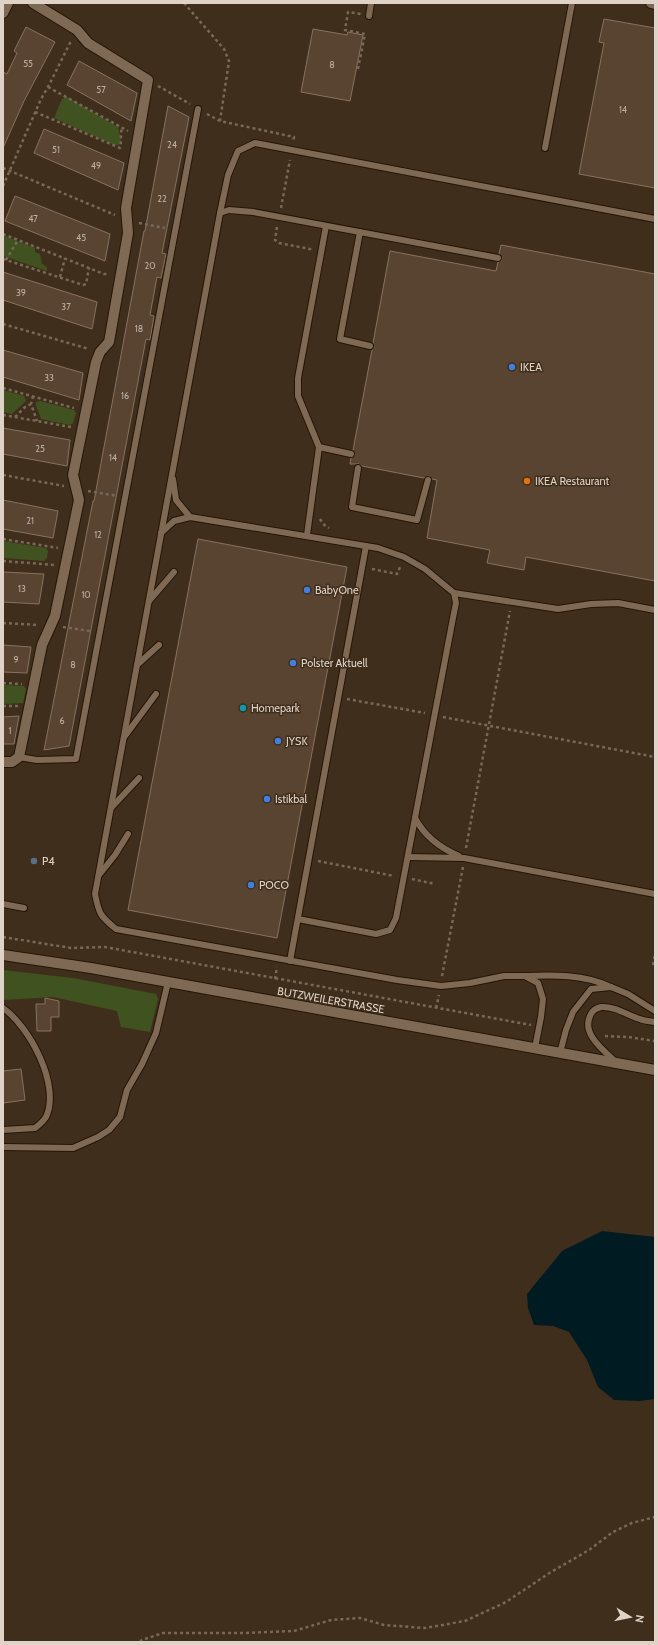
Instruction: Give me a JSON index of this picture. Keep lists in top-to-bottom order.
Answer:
{
  "streets": {
    "street": ["BUTZWEILERSTRASSE"]
  },
  "places": [
    "IKEA",
    "IKEA Restaurant",
    "BabyOne",
    "Polster Aktuell",
    "Homepark",
    "JYSK",
    "Istikbal",
    "P4",
    "POCO"
  ],
  "house_numbers": [
    "55",
    "8",
    "57",
    "14",
    "24",
    "51",
    "49",
    "22",
    "47",
    "45",
    "20",
    "39",
    "37",
    "18",
    "33",
    "16",
    "25",
    "14",
    "21",
    "12",
    "13",
    "10",
    "9",
    "8",
    "6",
    "1"
  ],
  "north": "right"
}
